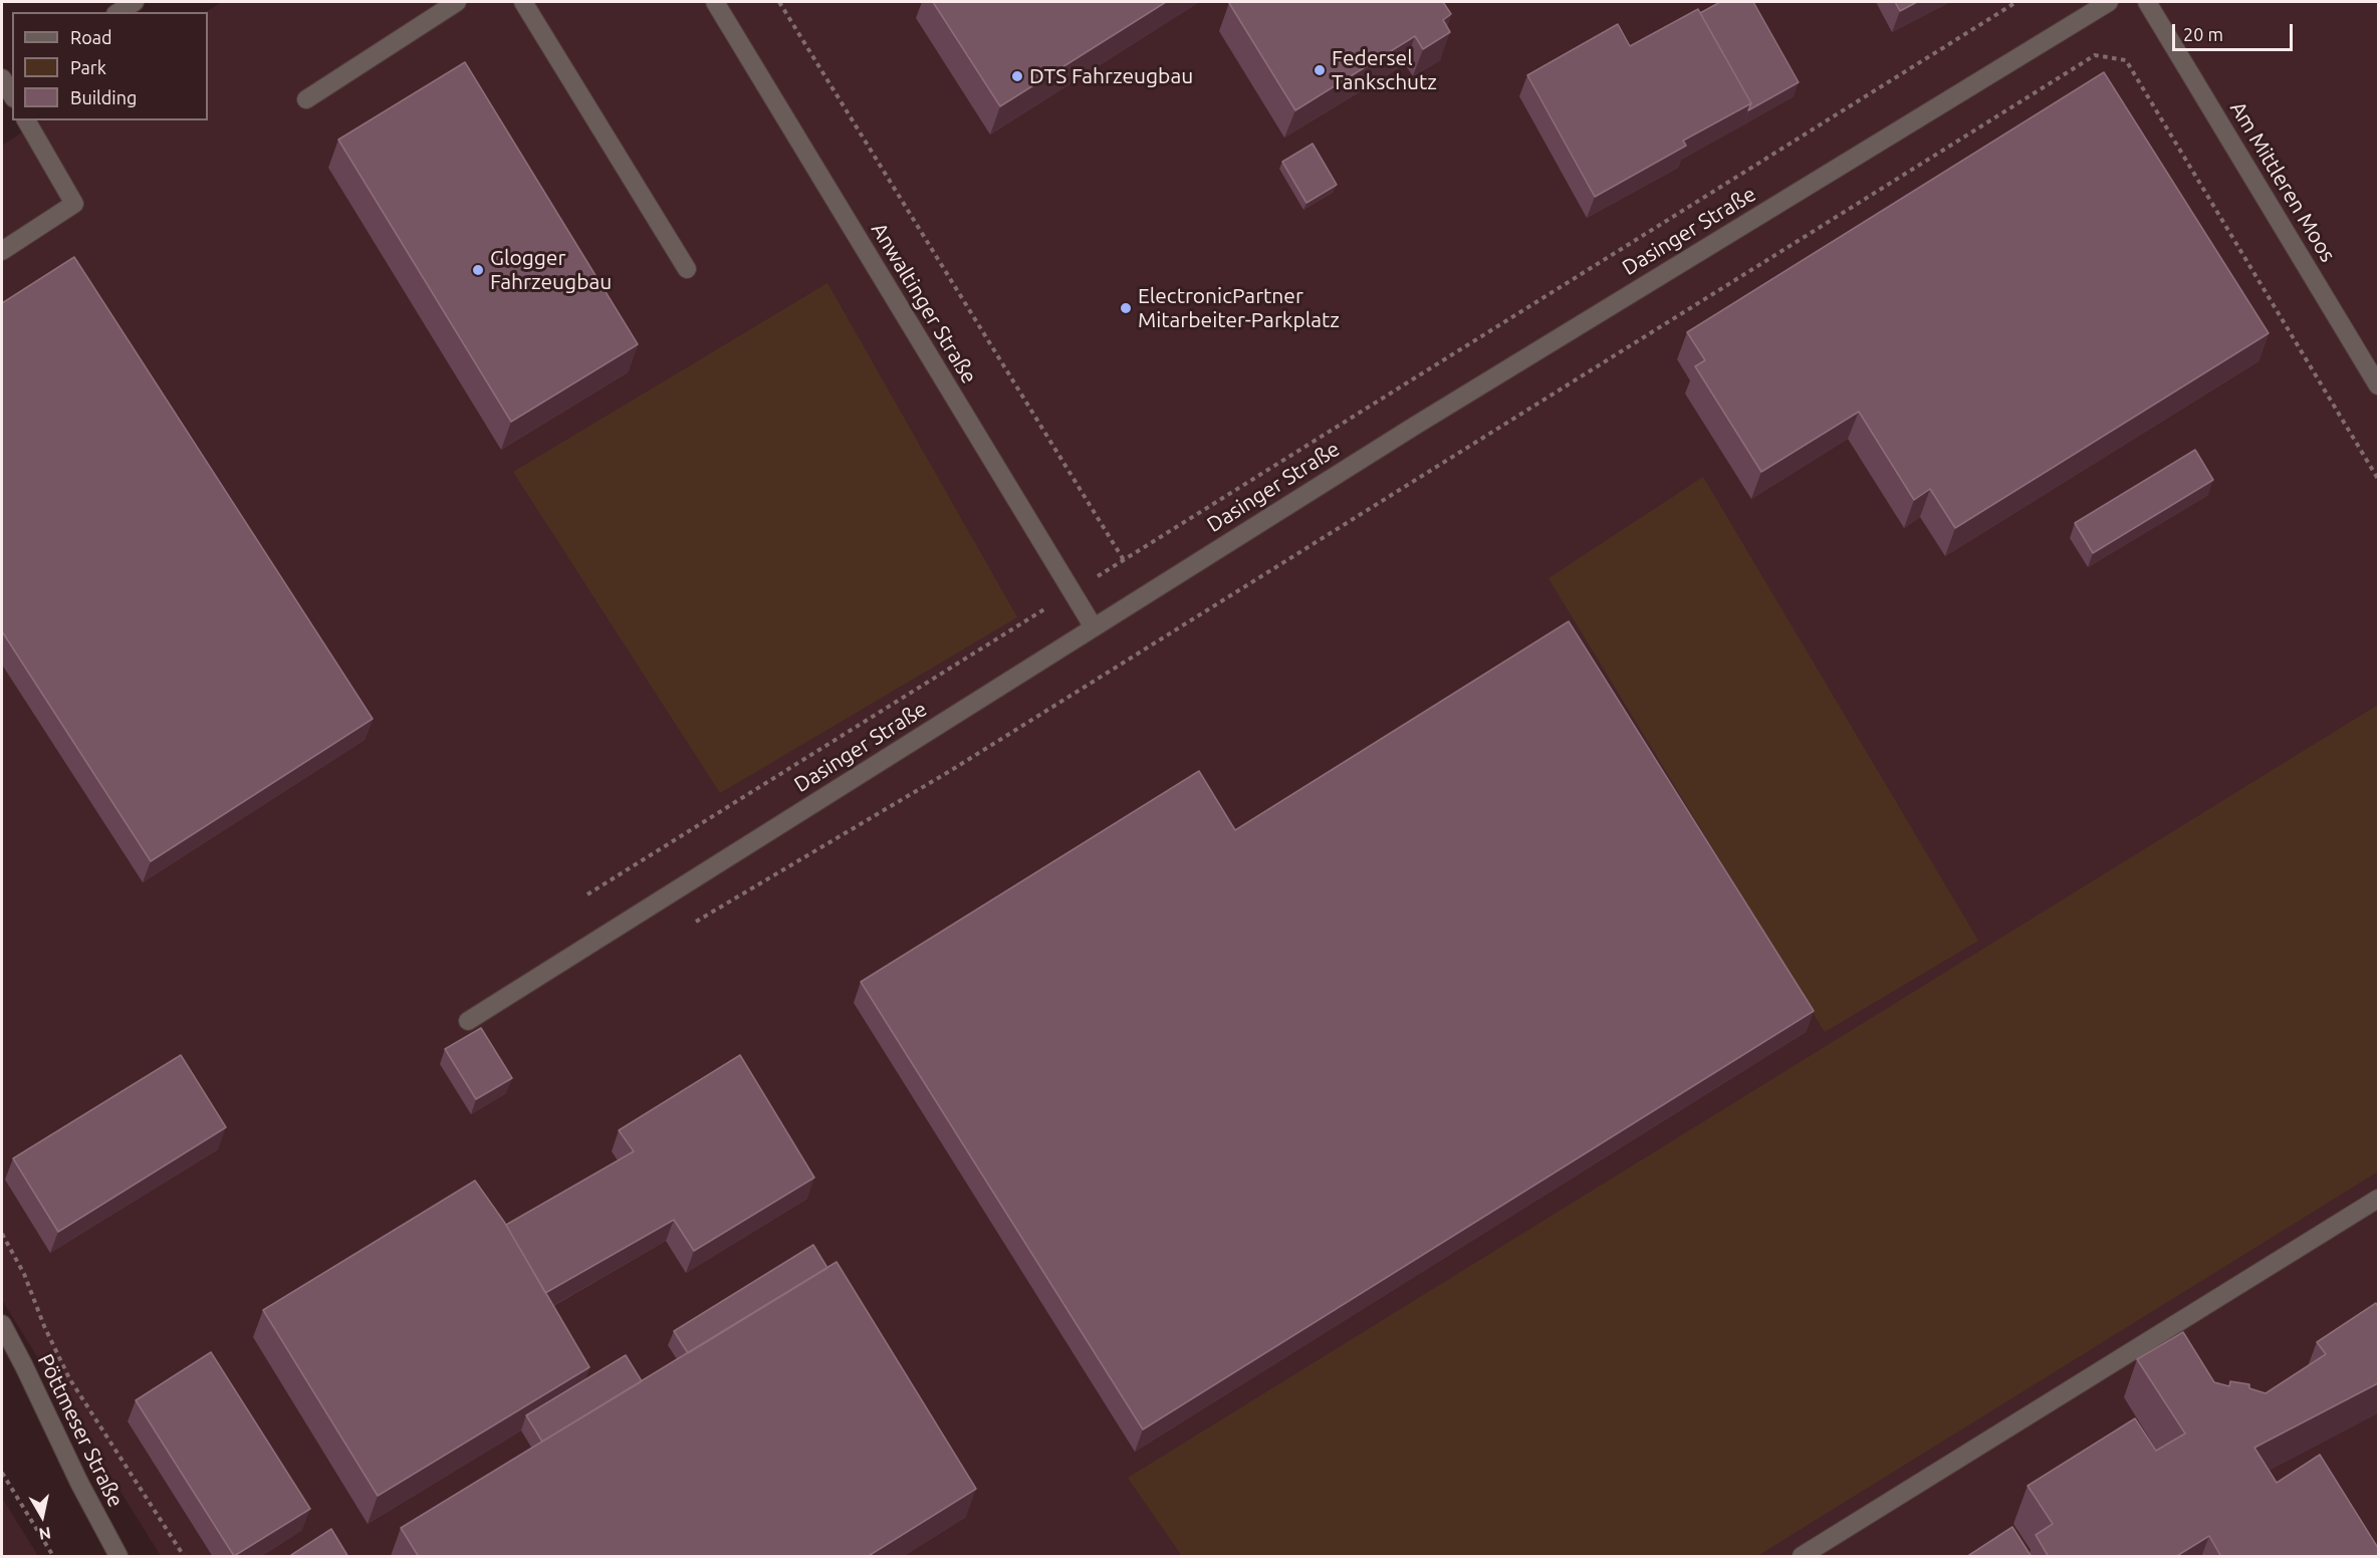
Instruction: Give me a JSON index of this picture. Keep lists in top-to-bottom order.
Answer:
{
  "streets": {
    "street": [
      "Am Mittleren Moos",
      "Dasinger Straße",
      "Anwaltinger Straße",
      "Pöttmeser Straße"
    ]
  },
  "crossings": [
    ["Dasinger Straße", "Anwaltinger Straße"]
  ],
  "places": [
    "Federsel Tankschutz",
    "DTS Fahrzeugbau",
    "Glogger Fahrzeugbau",
    "ElectronicPartner Mitarbeiter-Parkplatz"
  ],
  "legend": ["Road", "Park", "Building"],
  "scale_bar": "20 m",
  "north": "bottom"
}
